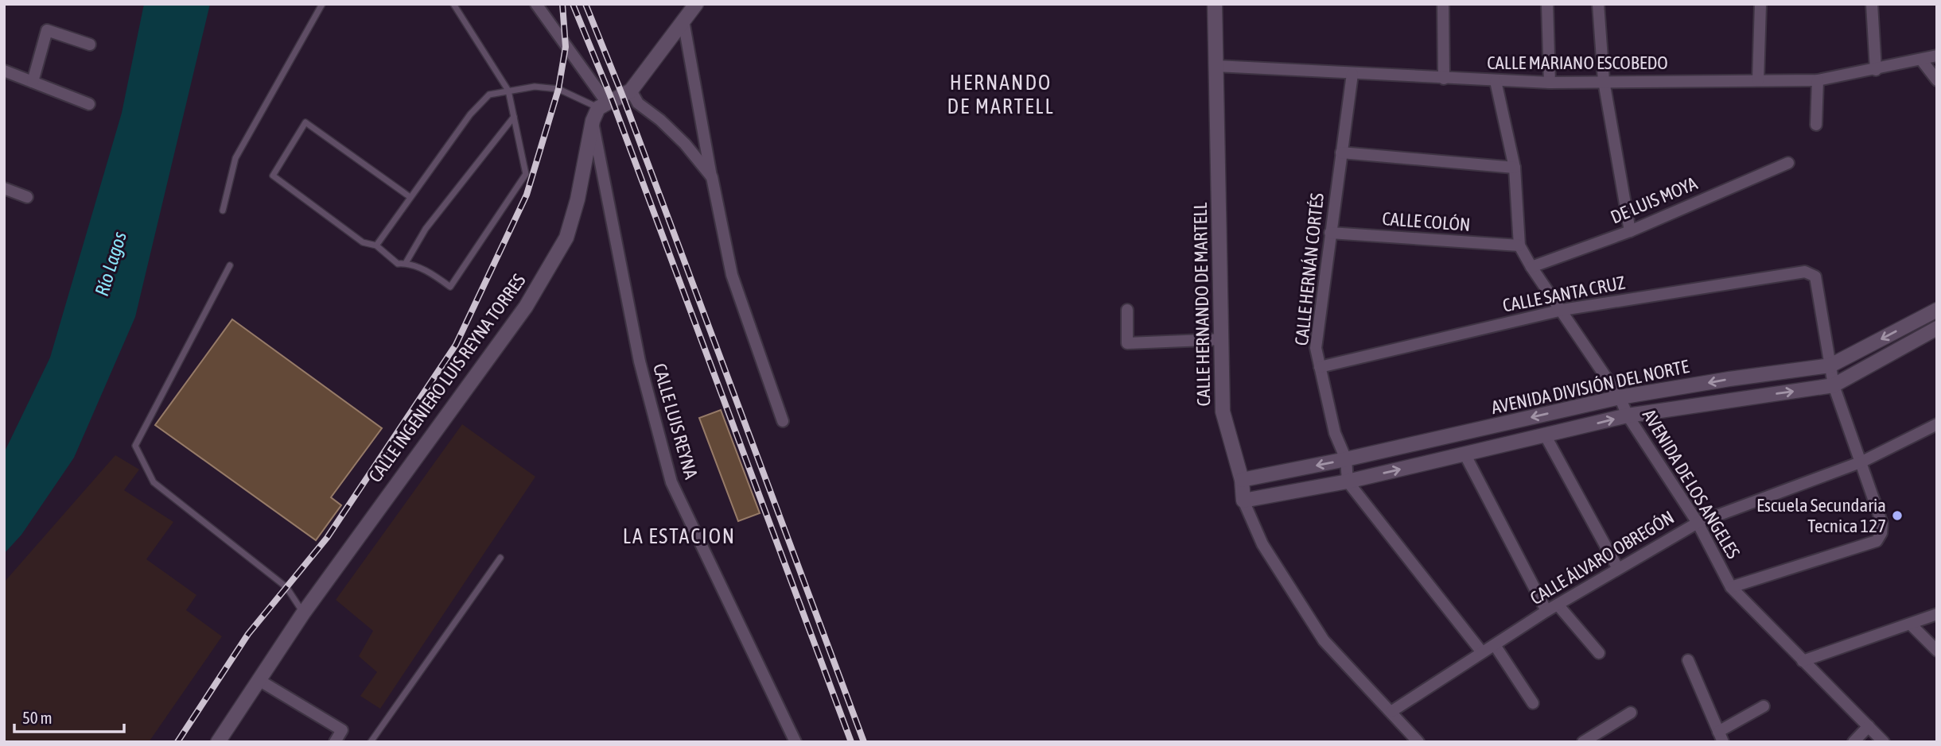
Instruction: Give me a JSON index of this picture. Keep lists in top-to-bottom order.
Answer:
{
  "streets": {
    "street": [
      "CALLE MARIANO ESCOBEDO",
      "DE LUIS MOYA",
      "CALLE COLÓN",
      "CALLE HERNÁN CORTÉS",
      "CALLE SANTA CRUZ",
      "CALLE HERNANDO DE MARTELL",
      "CALLE INGENIERO LUIS REYNA TORRES",
      "AVENIDA DIVISIÓN DEL NORTE",
      "CALLE LUIS REYNA",
      "AVENIDA DE LOS ANGELES",
      "CALLE ÁLVARO OBREGÓN"
    ]
  },
  "crossings": [
    ["CALLE MARIANO ESCOBEDO", "CALLE HERNÁN CORTÉS"],
    ["CALLE MARIANO ESCOBEDO", "CALLE HERNANDO DE MARTELL"],
    ["CALLE MARIANO ESCOBEDO", "AVENIDA DE LOS ANGELES"],
    ["DE LUIS MOYA", "AVENIDA DE LOS ANGELES"],
    ["CALLE COLÓN", "CALLE HERNÁN CORTÉS"],
    ["CALLE COLÓN", "AVENIDA DE LOS ANGELES"],
    ["CALLE HERNÁN CORTÉS", "CALLE SANTA CRUZ"],
    ["CALLE HERNÁN CORTÉS", "AVENIDA DIVISIÓN DEL NORTE"],
    ["CALLE SANTA CRUZ", "AVENIDA DIVISIÓN DEL NORTE"],
    ["CALLE SANTA CRUZ", "AVENIDA DE LOS ANGELES"],
    ["CALLE HERNANDO DE MARTELL", "AVENIDA DIVISIÓN DEL NORTE"],
    ["CALLE HERNANDO DE MARTELL", "CALLE ÁLVARO OBREGÓN"],
    ["CALLE INGENIERO LUIS REYNA TORRES", "CALLE LUIS REYNA"],
    ["AVENIDA DIVISIÓN DEL NORTE", "AVENIDA DE LOS ANGELES"],
    ["AVENIDA DE LOS ANGELES", "CALLE ÁLVARO OBREGÓN"]
  ],
  "districts": ["HERNANDO DE MARTELL", "LA ESTACION"],
  "water": ["Río Lagos"],
  "places": ["Escuela Secundaria Tecnica 127"],
  "scale_bar": "50 m"
}
